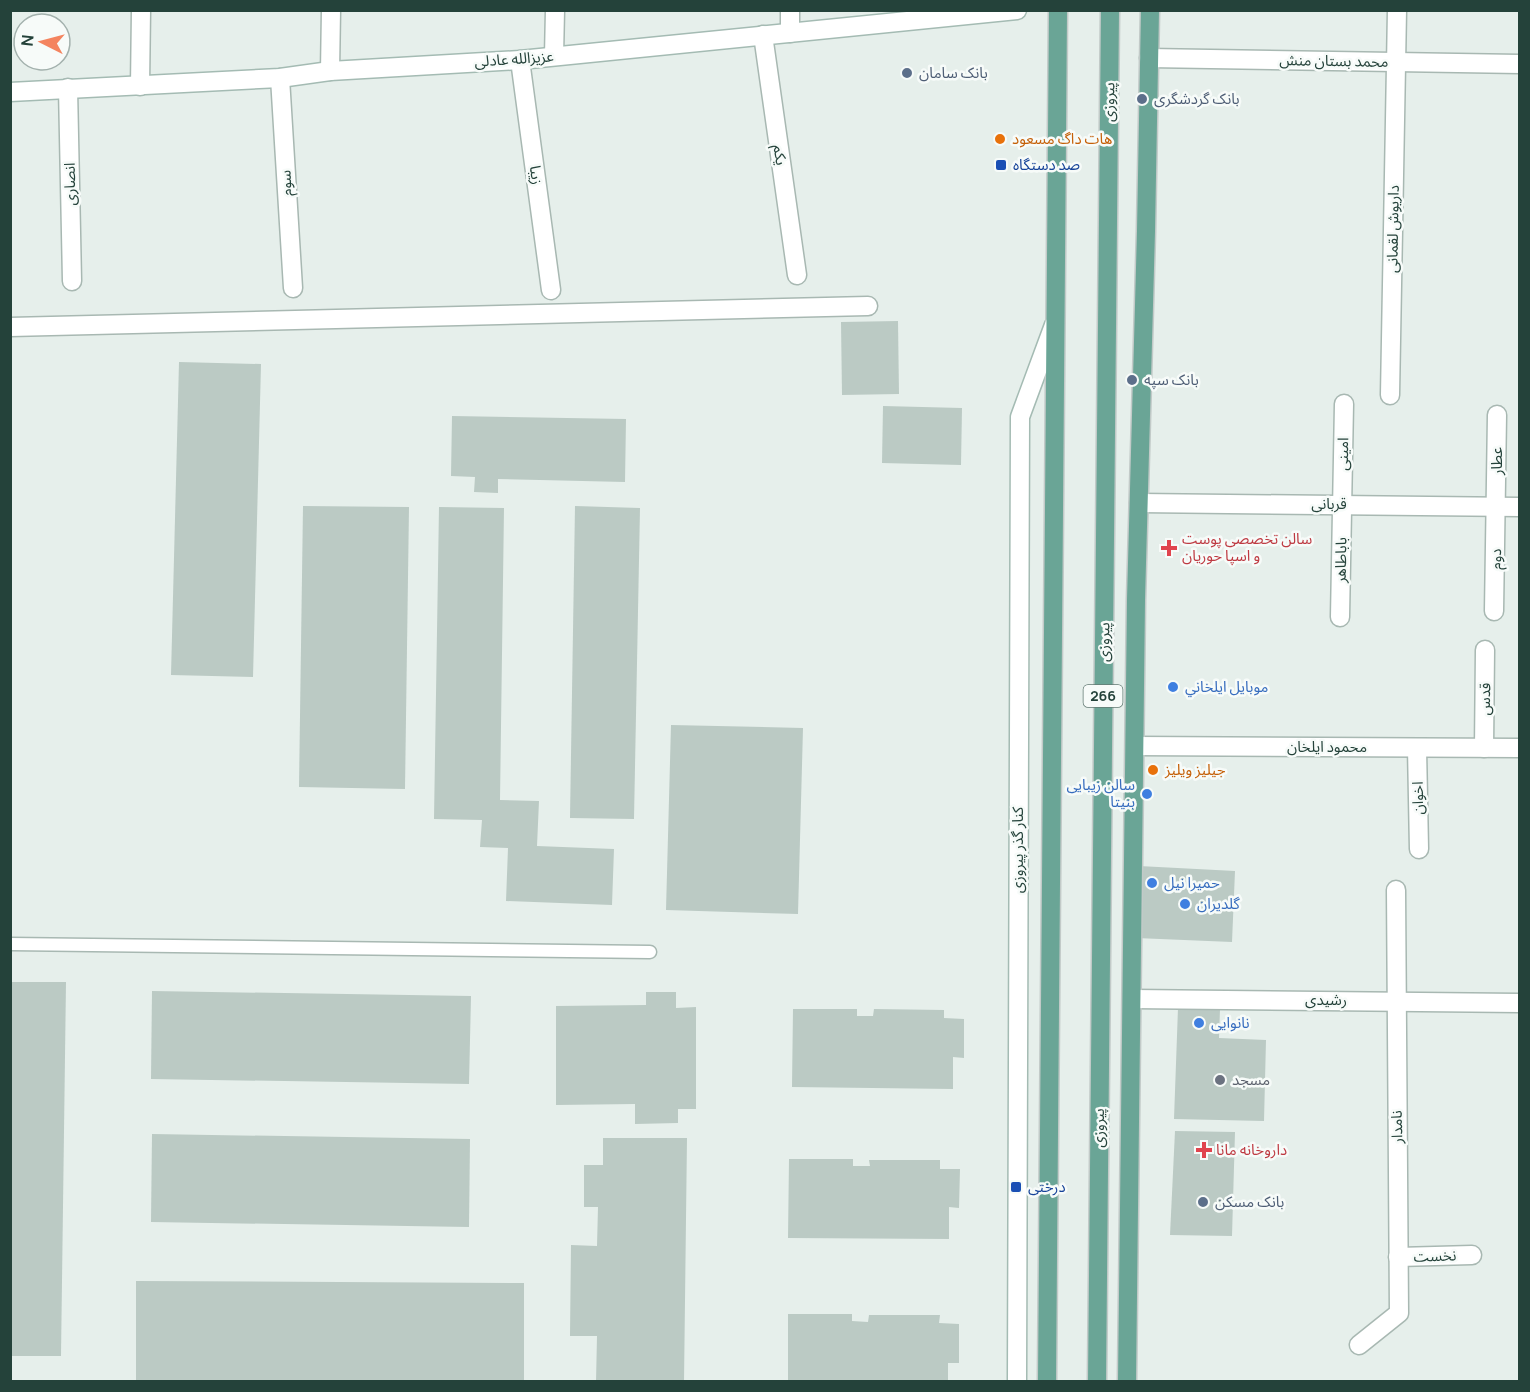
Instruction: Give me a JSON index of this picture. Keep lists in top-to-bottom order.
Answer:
{
  "streets": {
    "main road": ["پیروزی", "266"],
    "street": [
      "عزیزالله عادلی",
      "محمد بستان منش",
      "یکم",
      "زیبا",
      "سوم",
      "انصاری",
      "داریوش لقمانی",
      "امینی",
      "عطار",
      "قربانی",
      "دوم",
      "باباطاهر",
      "قدس",
      "محمود ایلخان",
      "اخوان",
      "کنار گذر پیروزی",
      "رشیدی",
      "نامدار",
      "نخست"
    ]
  },
  "crossings": [
    ["عزیزالله عادلی", "یکم"],
    ["عزیزالله عادلی", "زیبا"],
    ["عزیزالله عادلی", "سوم"],
    ["عزیزالله عادلی", "انصاری"],
    ["محمد بستان منش", "داریوش لقمانی"],
    ["امینی", "قربانی"],
    ["امینی", "باباطاهر"],
    ["عطار", "قربانی"],
    ["عطار", "دوم"],
    ["قربانی", "دوم"],
    ["قربانی", "باباطاهر"],
    ["قدس", "محمود ایلخان"],
    ["محمود ایلخان", "اخوان"],
    ["رشیدی", "نامدار"],
    ["نامدار", "نخست"]
  ],
  "places": {
    "other": [
      "بانک سامان",
      "بانک گردشگری",
      "هات داگ مسعود",
      "بانک سپه",
      "موبايل ايلخاني",
      "جیلیز ویلیز",
      "سالن زیبایی بنیتا",
      "حمیرا نیل",
      "گلدیران",
      "نانوایی",
      "مسجد",
      "بانک مسکن"
    ],
    "transit": ["صد دستگاه", "درختی"],
    "health": ["سالن تخصصی پوست و اسپا حوریان", "داروخانه مانا"]
  },
  "north": "left"
}
